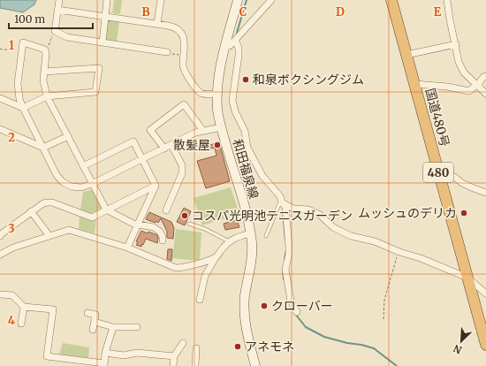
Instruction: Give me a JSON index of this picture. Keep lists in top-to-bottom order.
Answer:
{
  "streets": {
    "highway": ["国道480号", "480"],
    "main road": ["和田福泉線"]
  },
  "places": [
    "和泉ボクシングジム",
    "散髪屋",
    "ムッシュのデリカ",
    "コスパ光明池テニスガーデン",
    "クローバー",
    "アネモネ"
  ],
  "scale_bar": "100 m",
  "north": "bottom left",
  "grid": {
    "columns": [
      "B",
      "C",
      "D",
      "E"
    ],
    "rows": [
      "1",
      "2",
      "3",
      "4"
    ]
  }
}
